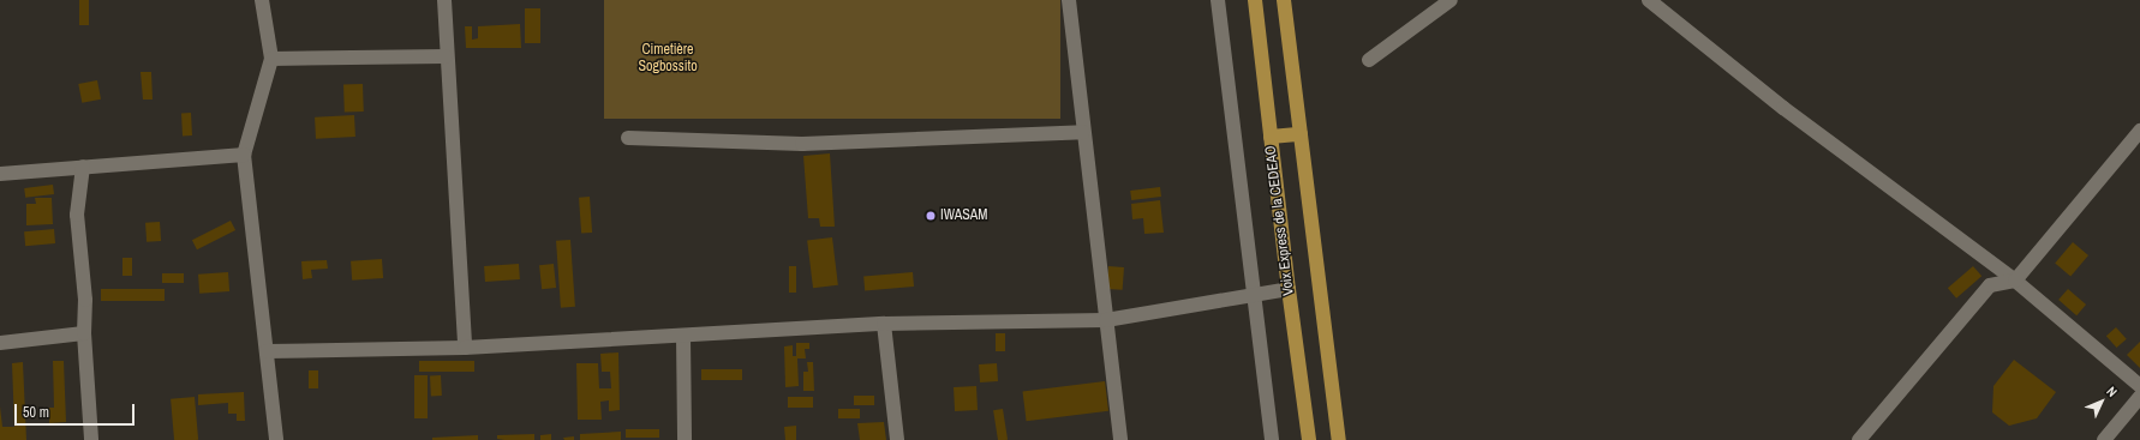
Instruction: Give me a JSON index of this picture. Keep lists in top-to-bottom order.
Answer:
{
  "streets": {
    "main road": ["Voix Express de la CEDEAO"]
  },
  "parks": ["Cimetière Sogbossito"],
  "places": ["IWASAM"],
  "scale_bar": "50 m",
  "north": "top right"
}
